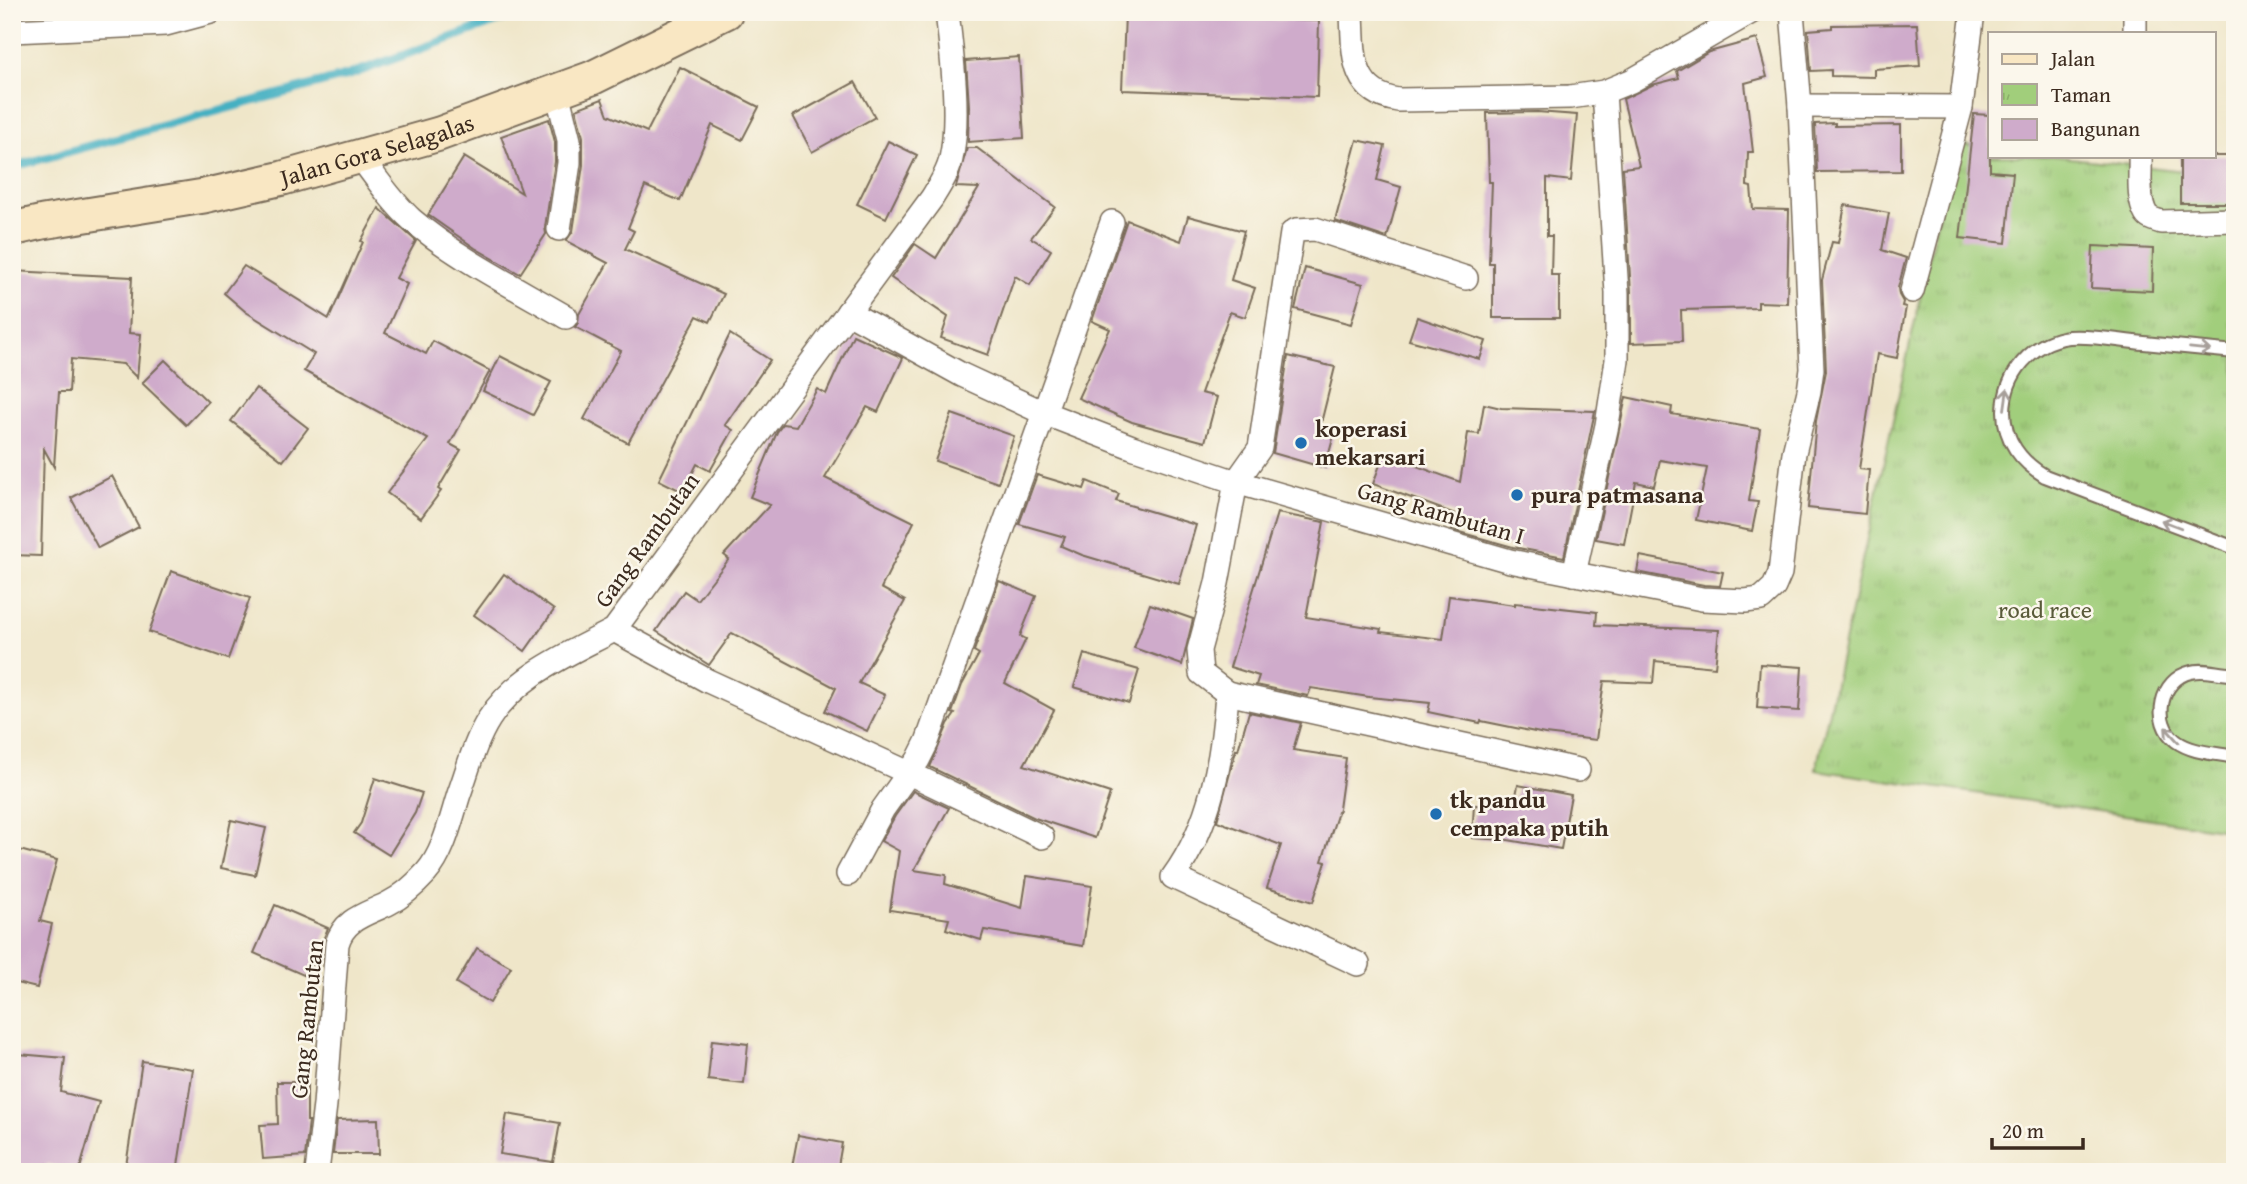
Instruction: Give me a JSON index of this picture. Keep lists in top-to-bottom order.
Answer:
{
  "streets": {
    "street": ["Jalan Gora Selagalas", "Gang Rambutan I", "Gang Rambutan"]
  },
  "crossings": [
    ["Gang Rambutan I", "Gang Rambutan"]
  ],
  "parks": ["road race"],
  "places": ["koperasi mekarsari", "pura patmasana", "tk pandu cempaka putih"],
  "legend": ["Jalan", "Taman", "Bangunan"],
  "scale_bar": "20 m"
}
